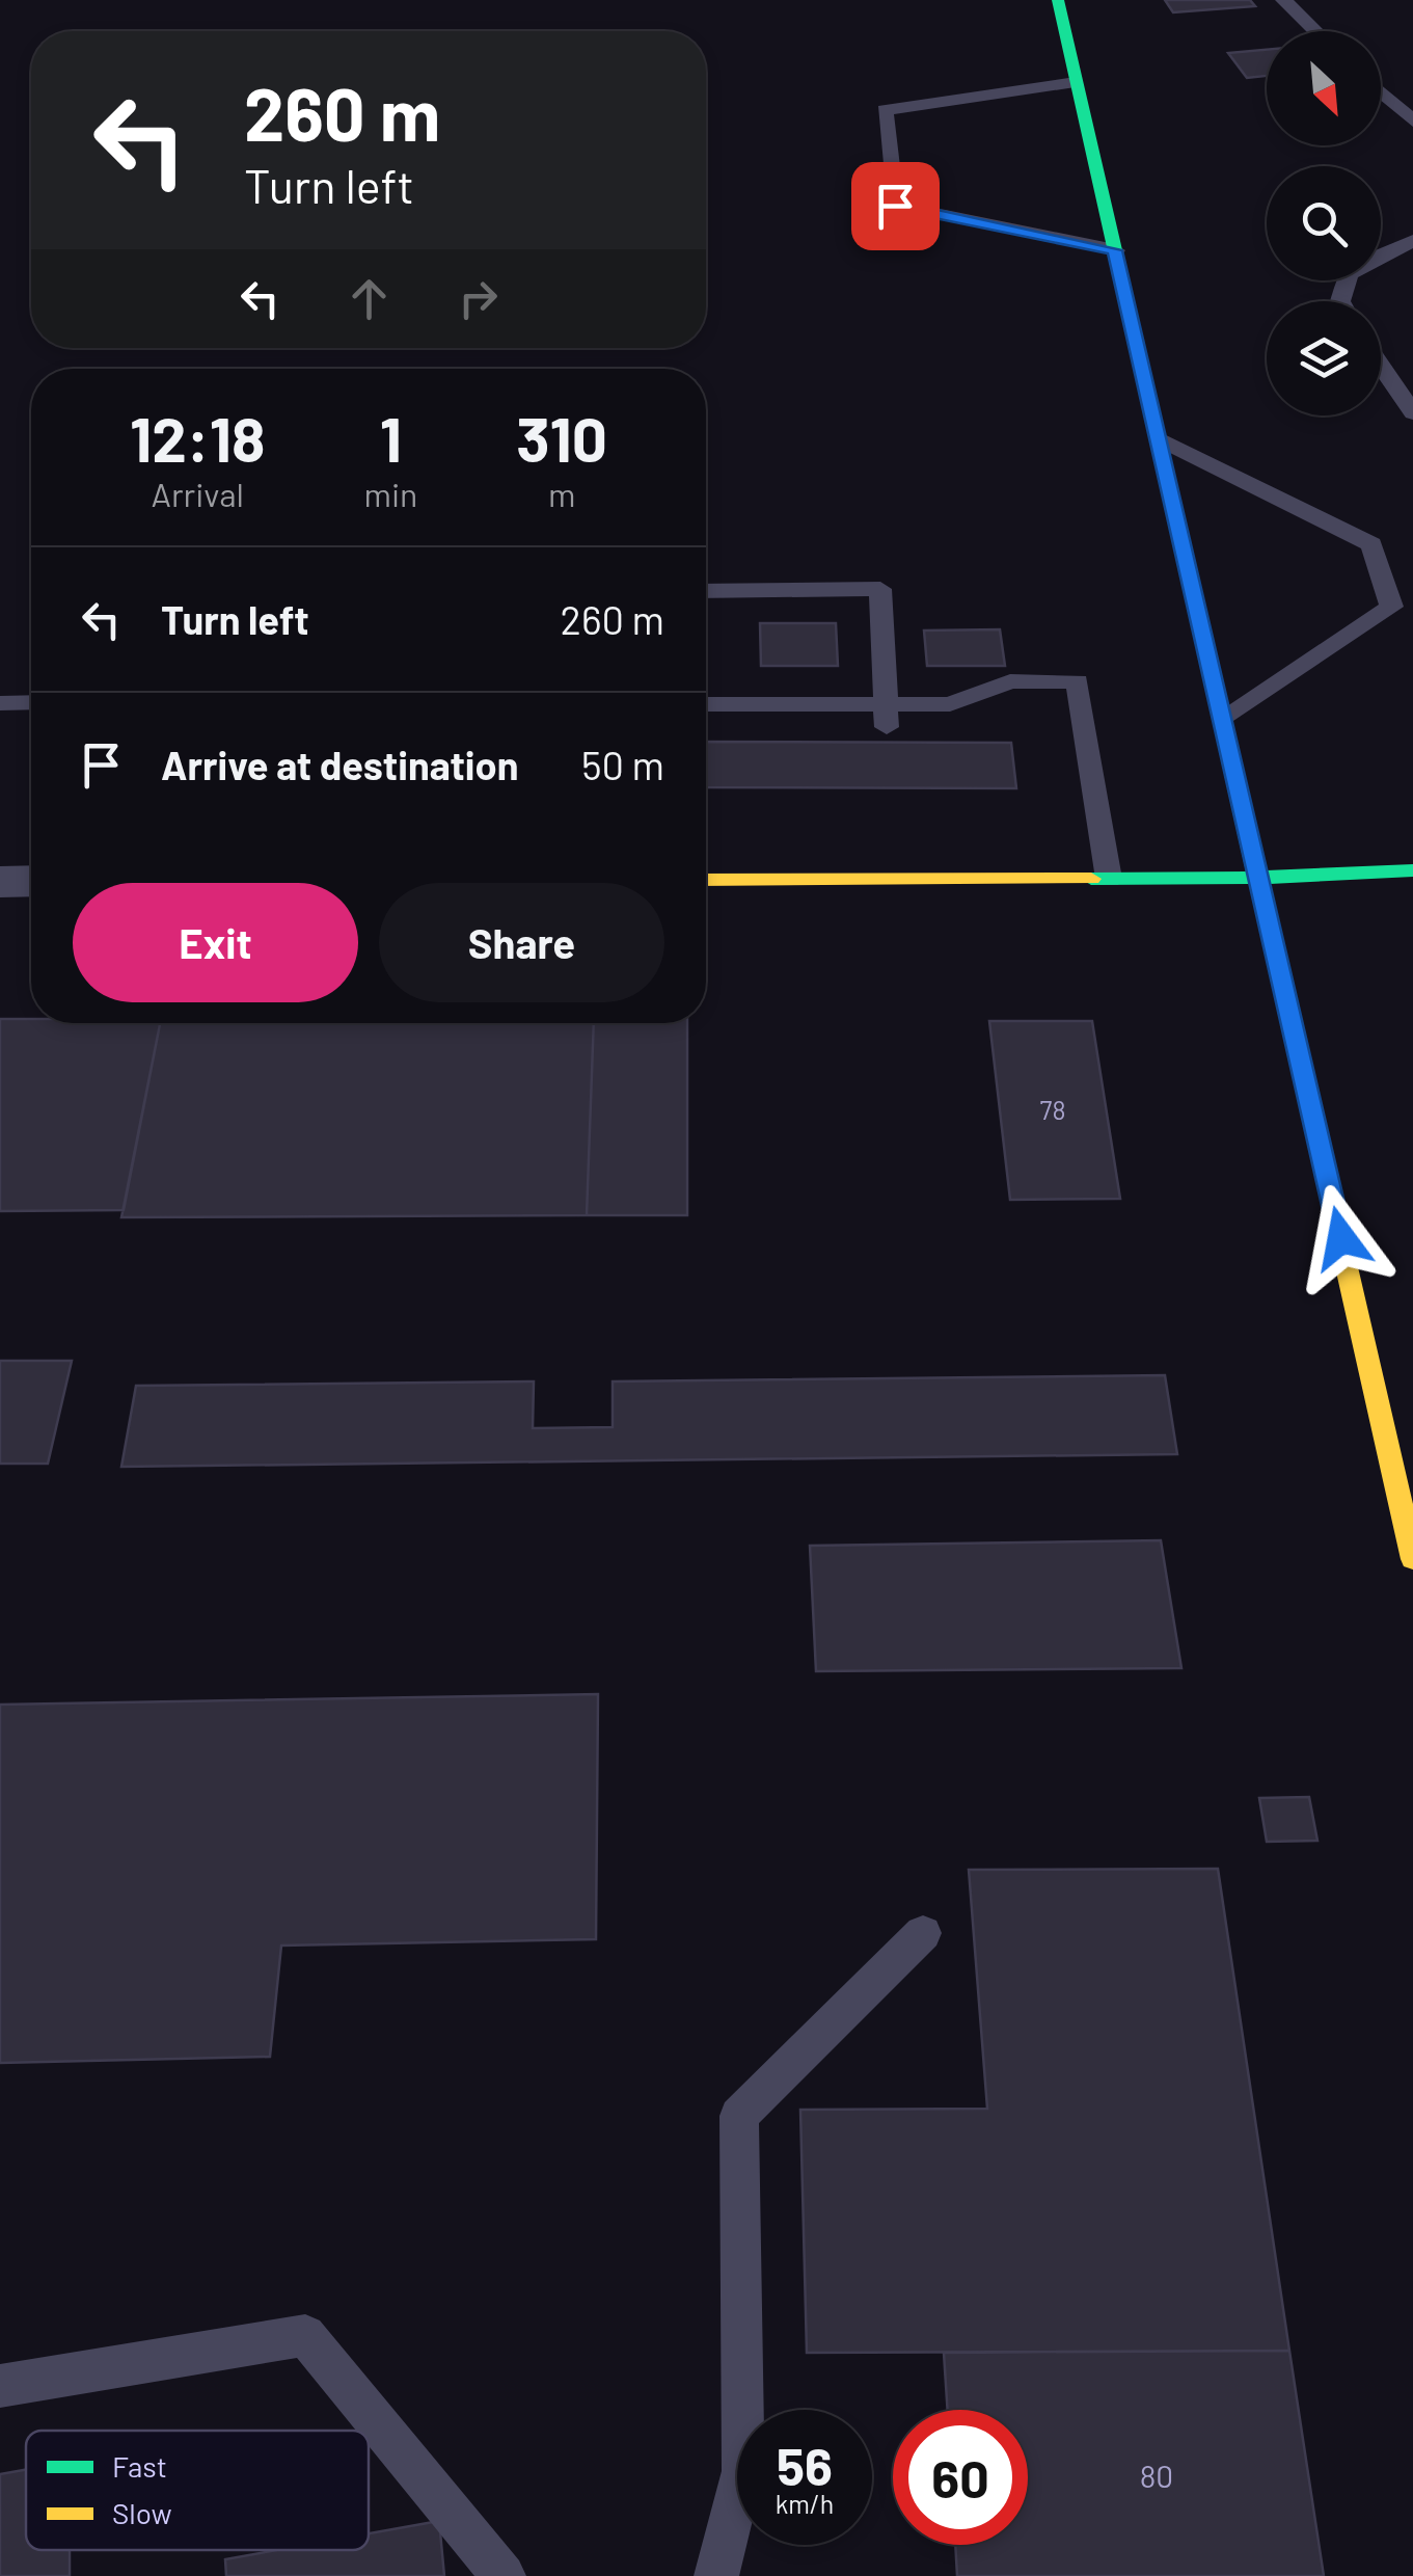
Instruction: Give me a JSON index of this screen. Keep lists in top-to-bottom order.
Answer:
{
  "house_numbers": ["78", "80"],
  "legend": ["Fast", "Slow"],
  "north": "bottom right",
  "page": {
    "turn": ["260 m", "Turn left"],
    "eta": [
      "12:18",
      "Arrival",
      "1",
      "min",
      "310",
      "m"
    ],
    "list": [
      {
        "name": "Turn left",
        "value": "260 m"
      },
      {
        "name": "Arrive at destination",
        "value": "50 m"
      }
    ],
    "buttons": ["Exit", "Share"],
    "speed": "56 km/h",
    "limit": "60"
  }
}
